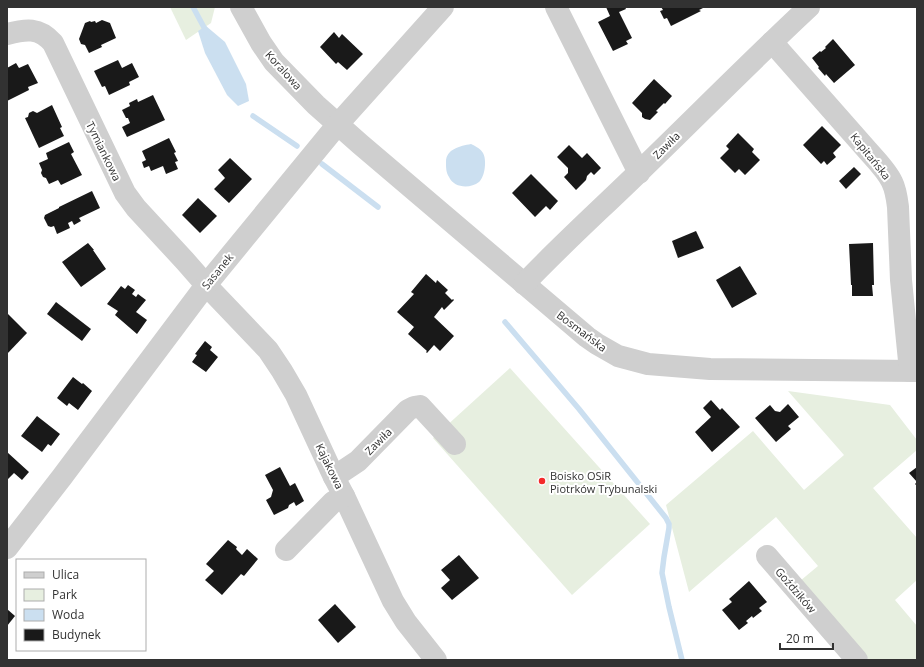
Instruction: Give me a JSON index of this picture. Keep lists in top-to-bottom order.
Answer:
{
  "streets": {
    "street": [
      "Koralowa",
      "Zawiła",
      "Tymiankowa",
      "Kapitańska",
      "Sasanek",
      "Bosmańska",
      "Kajakowa",
      "Goździków"
    ]
  },
  "crossings": [
    ["Koralowa", "Sasanek"],
    ["Koralowa", "Bosmańska"],
    ["Zawiła", "Kapitańska"],
    ["Zawiła", "Bosmańska"],
    ["Zawiła", "Kajakowa"],
    ["Tymiankowa", "Sasanek"],
    ["Tymiankowa", "Kajakowa"],
    ["Kapitańska", "Bosmańska"],
    ["Sasanek", "Bosmańska"],
    ["Sasanek", "Kajakowa"]
  ],
  "places": ["Boisko OSiR Piotrków Trybunalski"],
  "legend": [
    "Ulica",
    "Park",
    "Woda",
    "Budynek"
  ],
  "scale_bar": "20 m"
}
